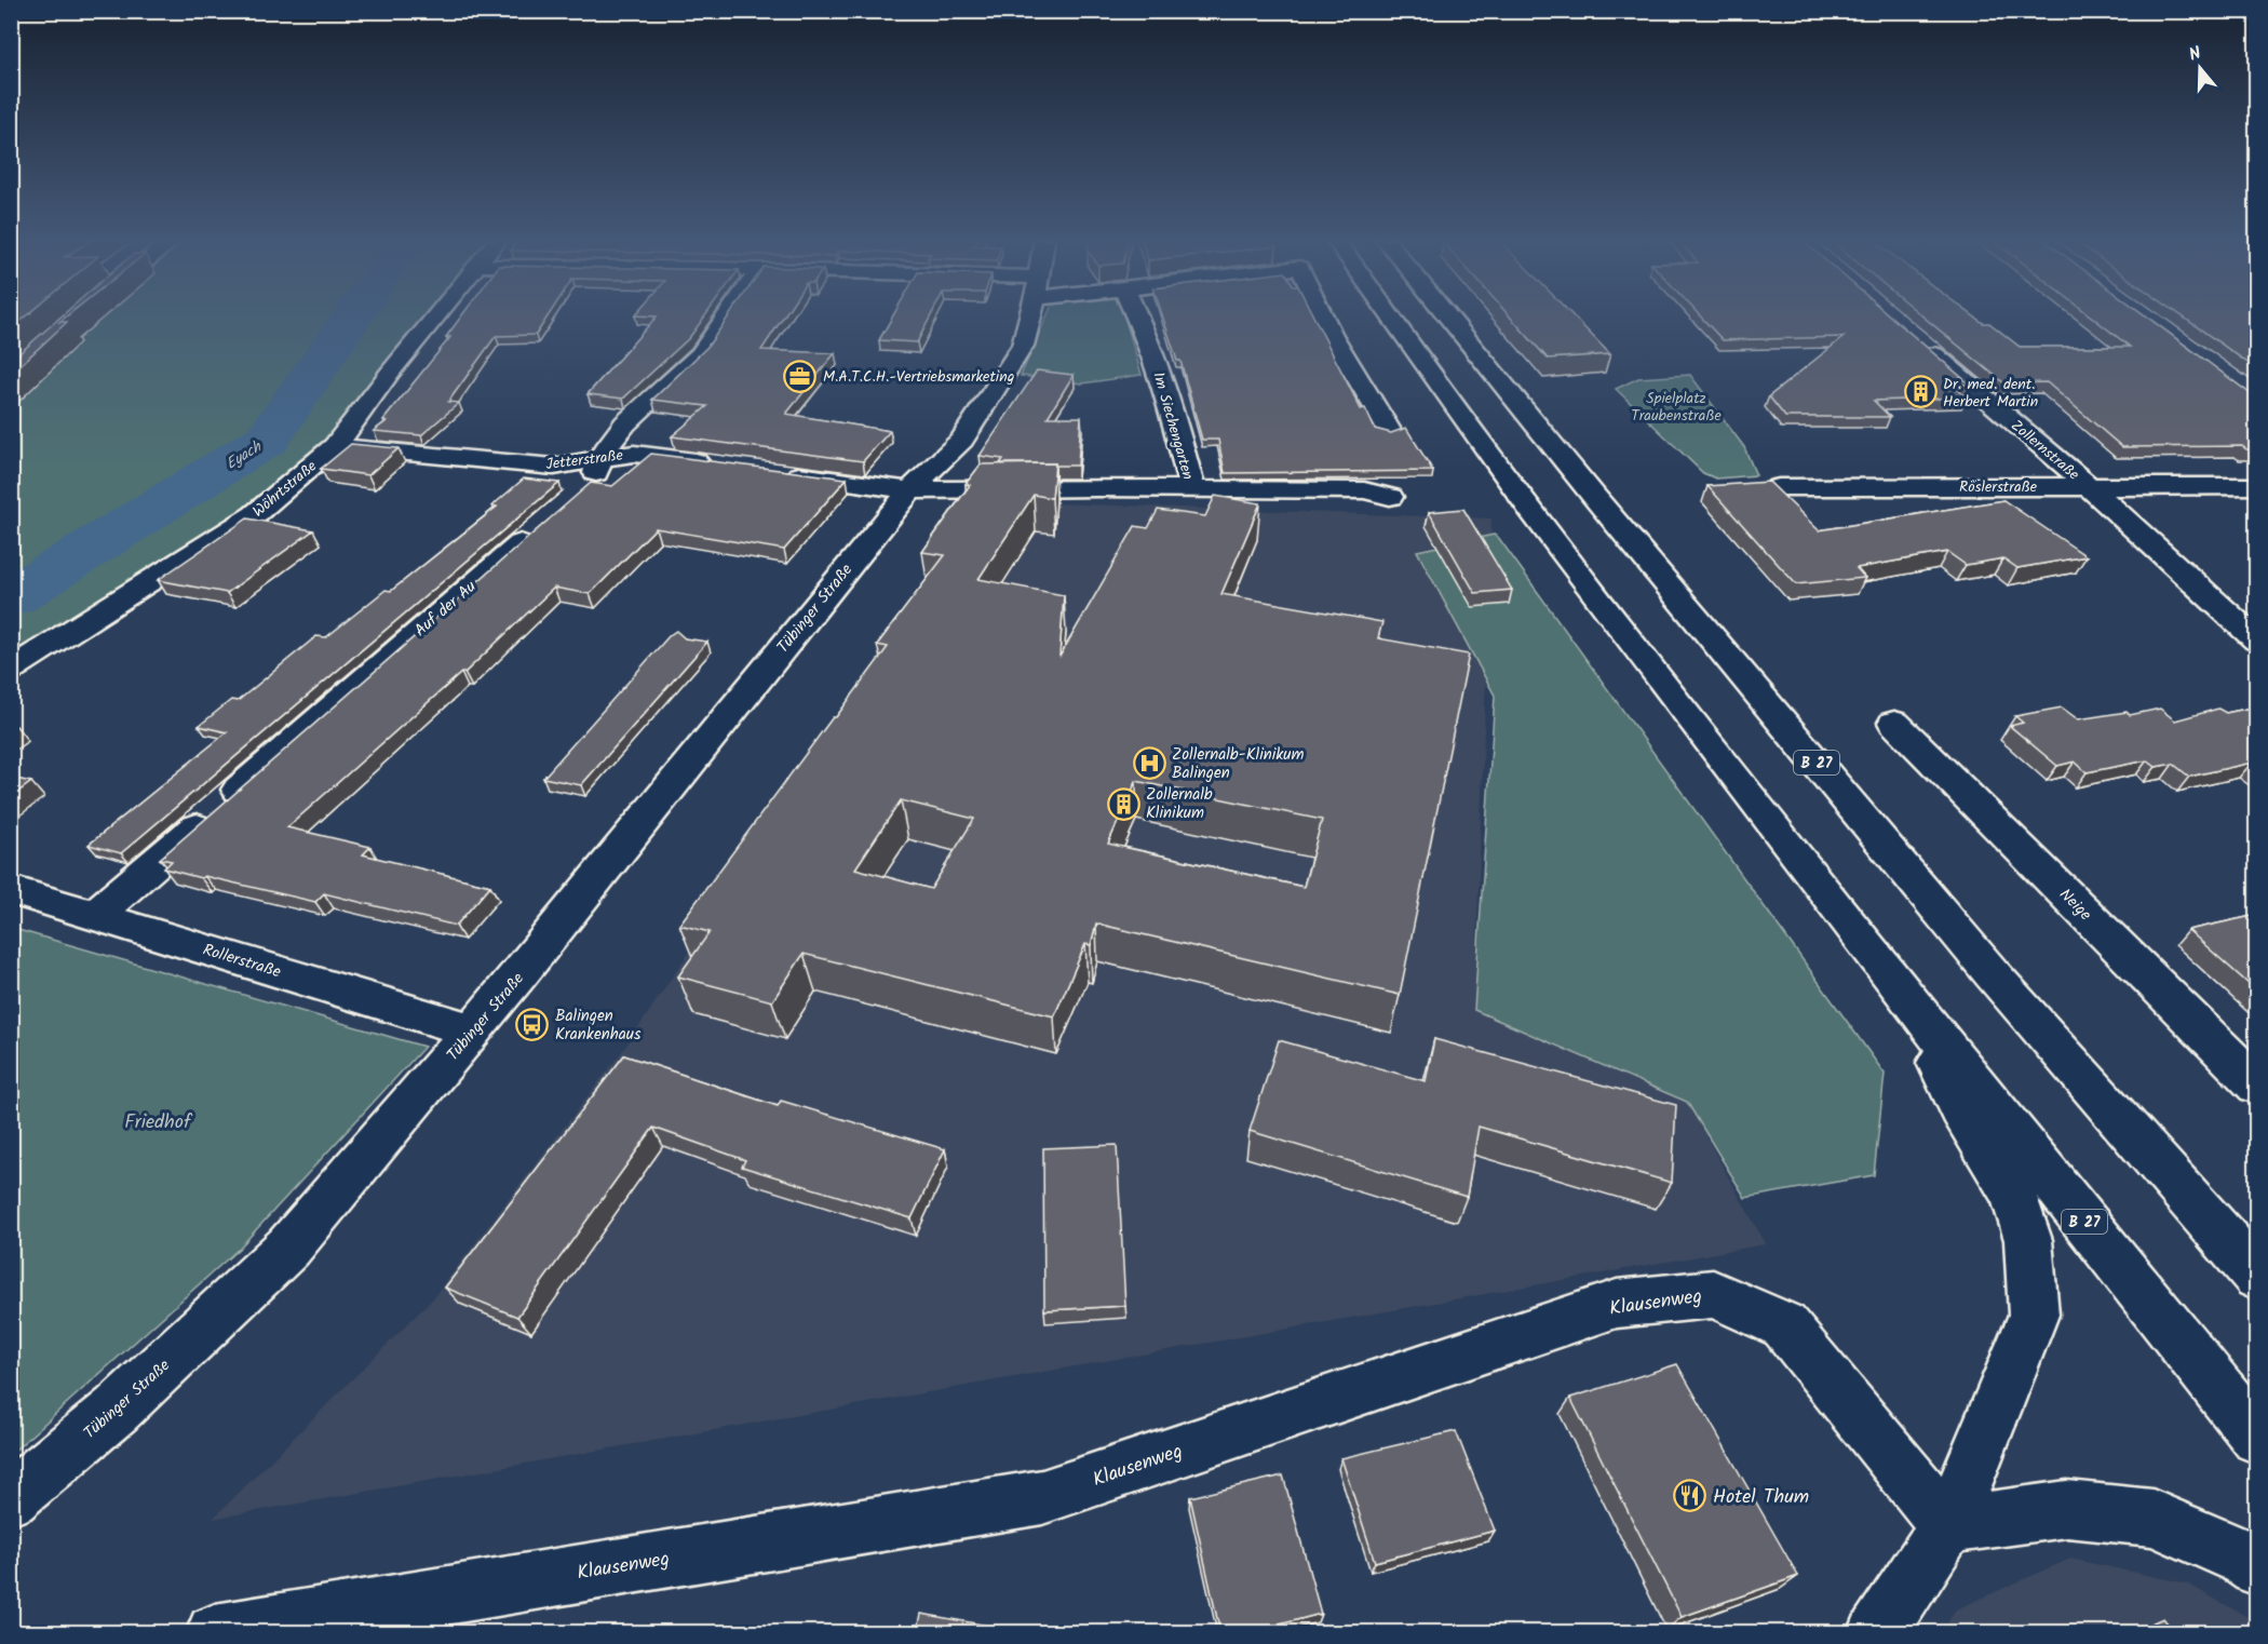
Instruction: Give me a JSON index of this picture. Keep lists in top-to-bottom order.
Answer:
{
  "streets": {
    "main road": [
      "Im Siechengarten",
      "Zollernstraße",
      "Jetterstraße",
      "Röslerstraße",
      "Wöhrtstraße",
      "Auf der Au",
      "Tübinger Straße",
      "B 27",
      "Neige",
      "Rollerstraße",
      "Klausenweg"
    ]
  },
  "crossings": [
    ["Zollernstraße", "Röslerstraße"],
    ["Jetterstraße", "Wöhrtstraße"],
    ["Auf der Au", "Rollerstraße"],
    ["Tübinger Straße", "Rollerstraße"]
  ],
  "water": ["Eyach"],
  "parks": ["Spielplatz Traubenstraße", "Friedhof"],
  "places": {
    "office": ["M.A.T.C.H.-Vertriebsmarketing"],
    "building": ["Dr. med. dent. Herbert Martin", "Zollernalb Klinikum"],
    "hospital": ["Zollernalb-Klinikum Balingen"],
    "bus stop": ["Balingen Krankenhaus"],
    "restaurant": ["Hotel Thum"]
  },
  "north": "top"
}
